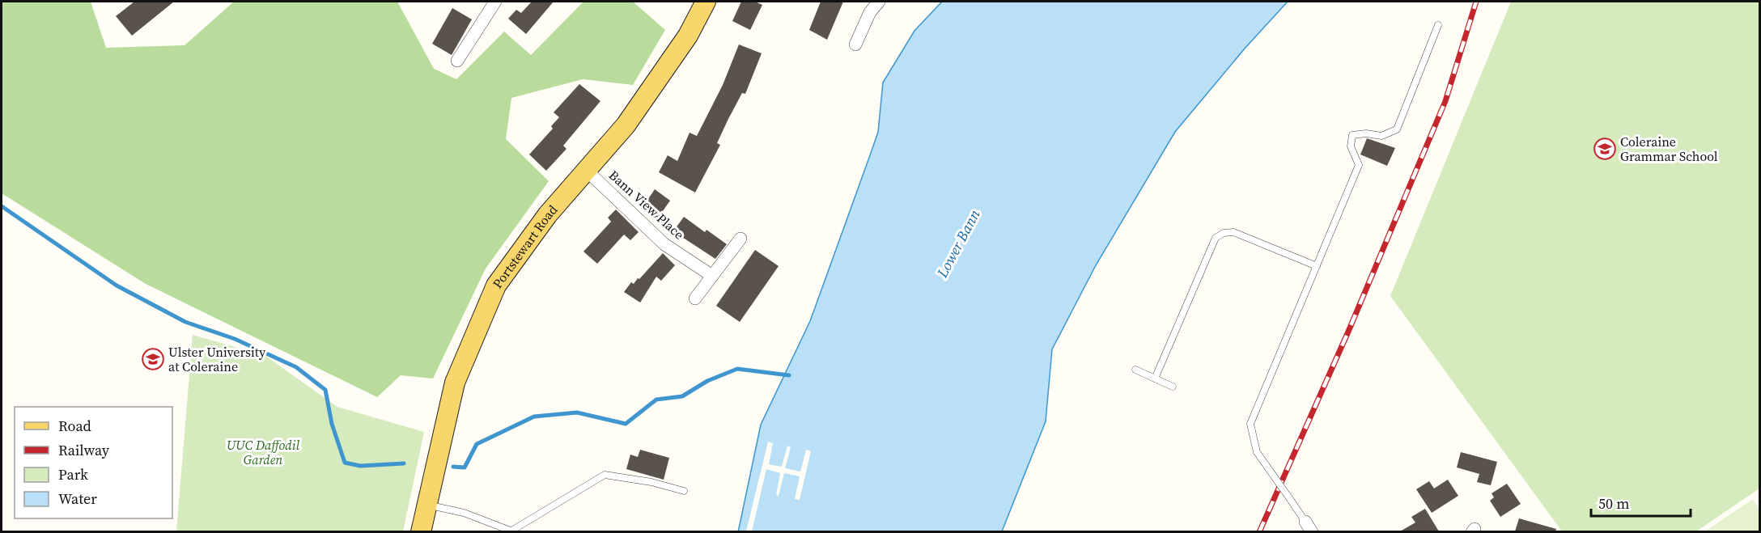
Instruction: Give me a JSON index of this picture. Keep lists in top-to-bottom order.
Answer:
{
  "streets": {
    "main road": ["Portstewart Road"],
    "street": ["Bann View Place"]
  },
  "crossings": [
    ["Bann View Place", "Portstewart Road"]
  ],
  "water": ["Lower Bann"],
  "parks": ["UUC Daffodil Garden"],
  "places": {
    "school or university": ["Coleraine Grammar School", "Ulster University at Coleraine"]
  },
  "legend": [
    "Road",
    "Railway",
    "Park",
    "Water"
  ],
  "scale_bar": "50 m"
}
